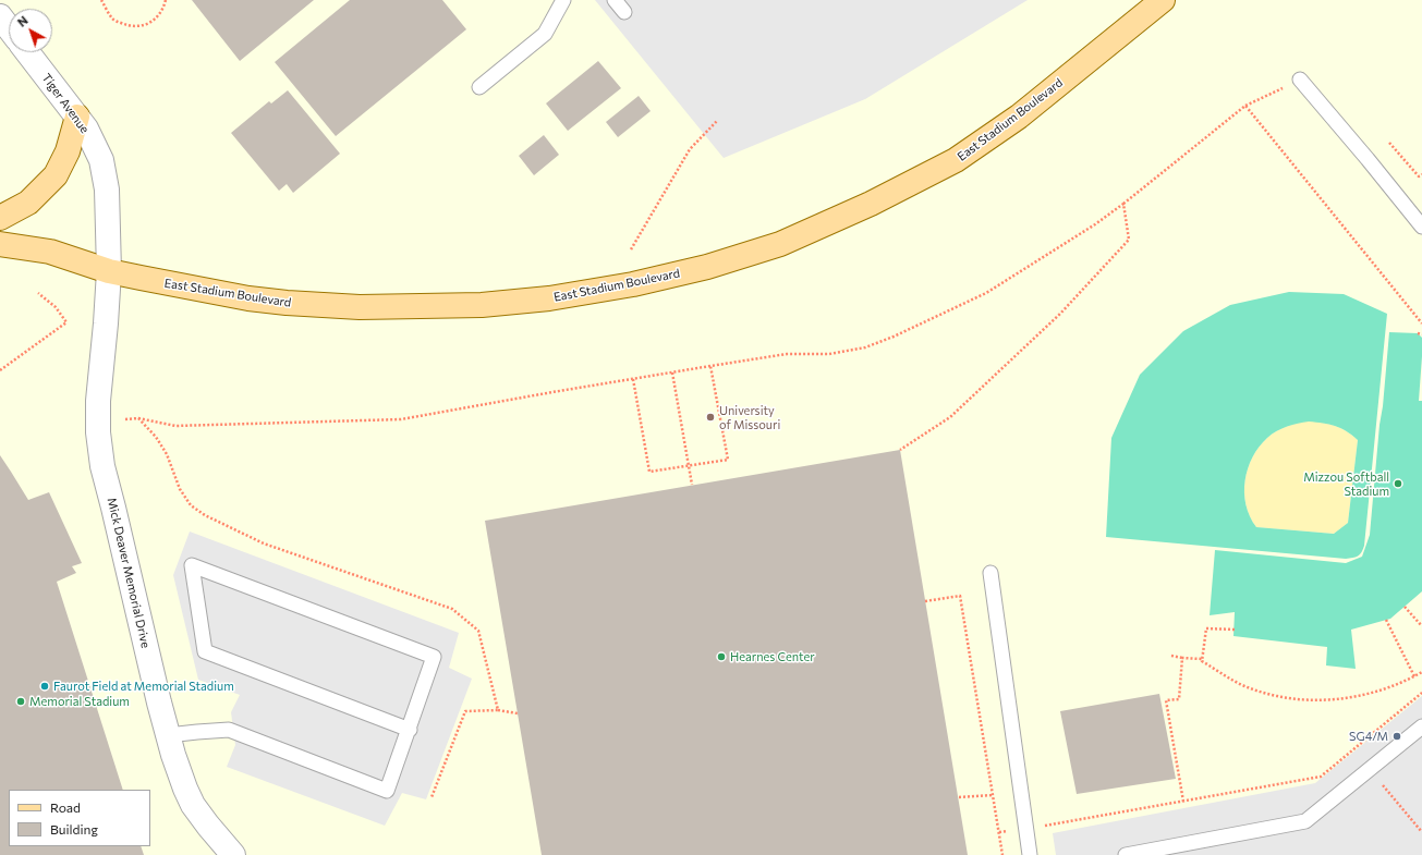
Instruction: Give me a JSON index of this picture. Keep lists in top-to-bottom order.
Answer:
{
  "streets": {
    "main road": ["East Stadium Boulevard"],
    "street": ["Tiger Avenue", "Mick Deaver Memorial Drive"]
  },
  "crossings": [
    ["Tiger Avenue", "East Stadium Boulevard"],
    ["Tiger Avenue", "Mick Deaver Memorial Drive"],
    ["East Stadium Boulevard", "Mick Deaver Memorial Drive"]
  ],
  "places": [
    "University of Missouri",
    "Mizzou Softball Stadium",
    "Hearnes Center",
    "Faurot Field at Memorial Stadium",
    "Memorial Stadium",
    "SG4/M"
  ],
  "legend": ["Road", "Building"],
  "north": "top left"
}
